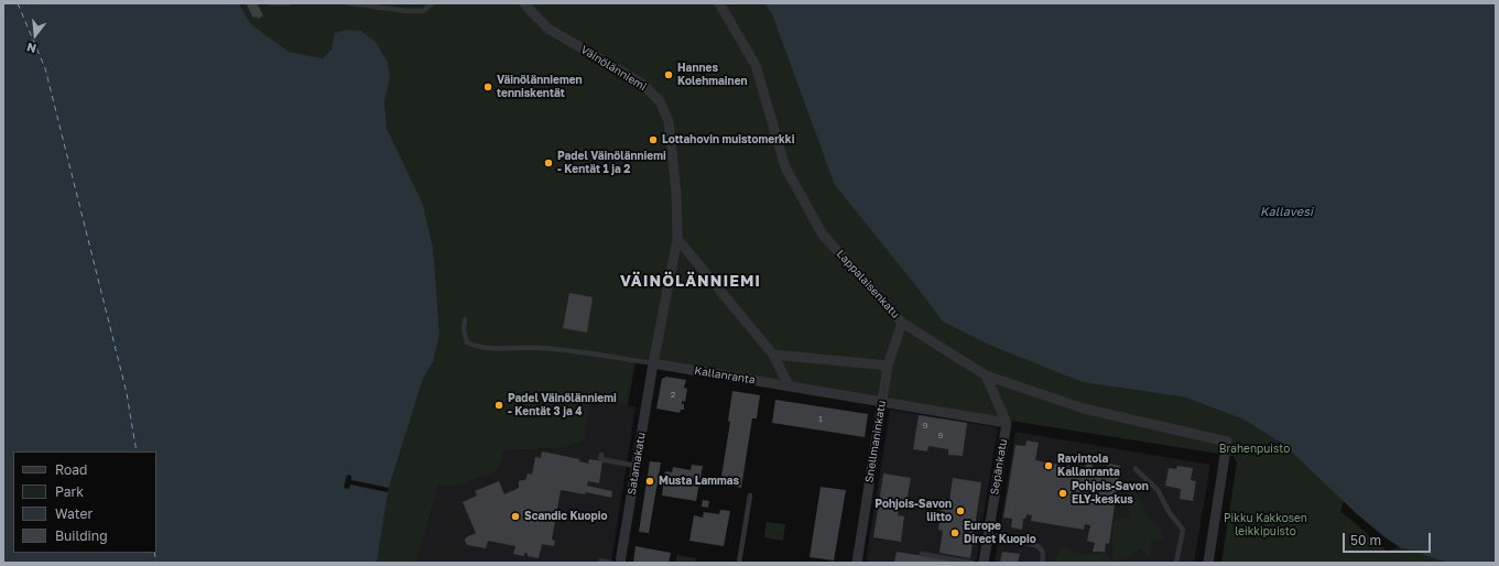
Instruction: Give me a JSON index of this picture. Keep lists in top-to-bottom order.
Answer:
{
  "streets": {
    "street": [
      "Väinölänniemi",
      "Lappalaisenkatu",
      "Kallanranta",
      "Snellmaninkatu",
      "Satamakatu",
      "Sepänkatu"
    ]
  },
  "crossings": [
    ["Väinölänniemi", "Kallanranta"],
    ["Väinölänniemi", "Satamakatu"],
    ["Lappalaisenkatu", "Snellmaninkatu"],
    ["Kallanranta", "Snellmaninkatu"],
    ["Kallanranta", "Satamakatu"],
    ["Kallanranta", "Sepänkatu"]
  ],
  "districts": ["VÄINÖLÄNNIEMI"],
  "water": ["Kallavesi"],
  "parks": ["Brahenpuisto", "Pikku Kakkosen leikkipuisto"],
  "places": [
    "Hannes Kolehmainen",
    "Väinölänniemen tenniskentät",
    "Lottahovin muistomerkki",
    "Padel Väinölänniemi - Kentät 1 ja 2",
    "Padel Väinölänniemi - Kentät 3 ja 4",
    "Ravintola Kallanranta",
    "Musta Lammas",
    "Pohjois-Savon ELY-keskus",
    "Pohjois-Savon liitto",
    "Scandic Kuopio",
    "Europe Direct Kuopio"
  ],
  "house_numbers": [
    "2",
    "1",
    "9",
    "9"
  ],
  "legend": [
    "Road",
    "Park",
    "Water",
    "Building"
  ],
  "scale_bar": "50 m",
  "north": "bottom"
}
